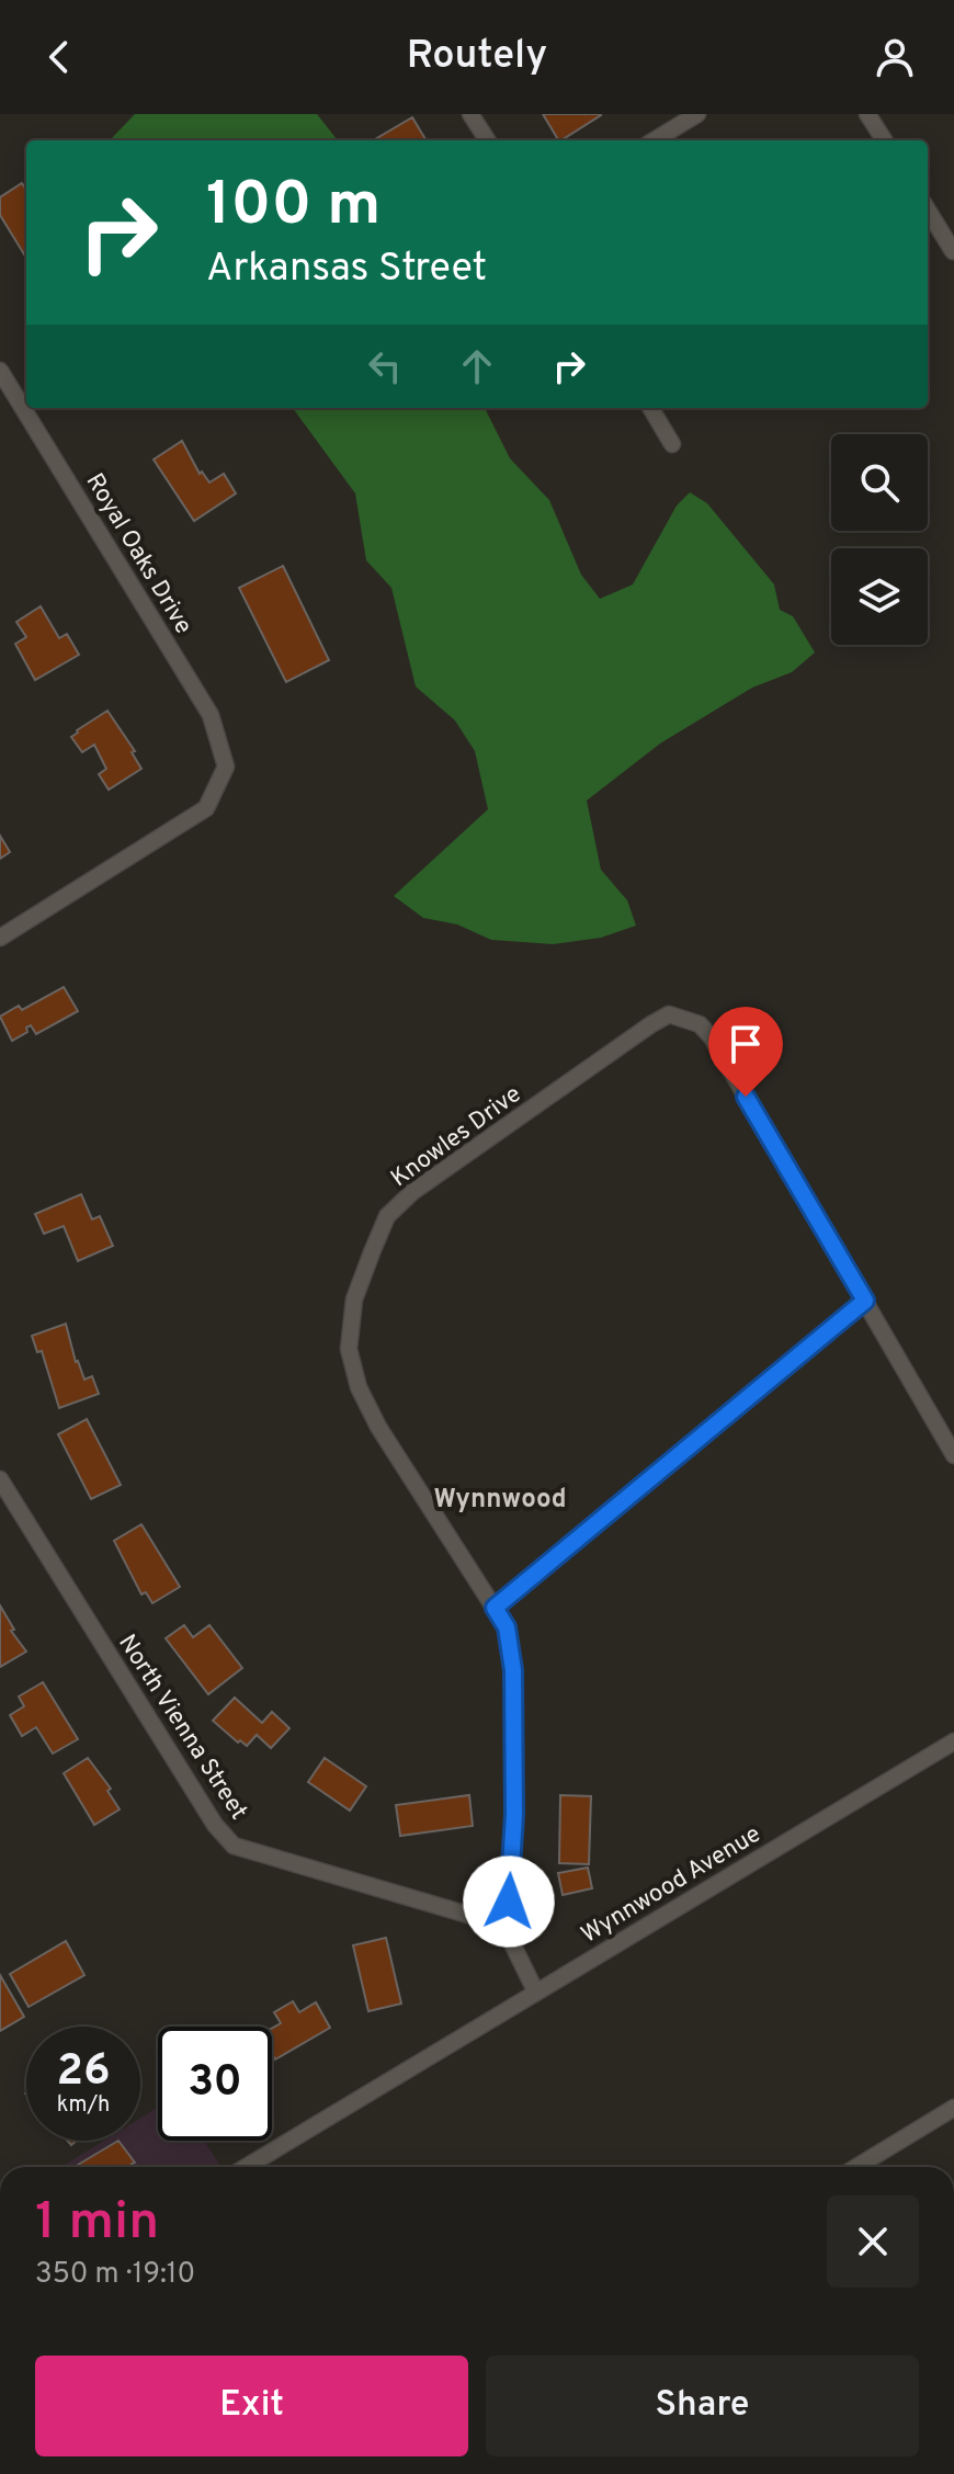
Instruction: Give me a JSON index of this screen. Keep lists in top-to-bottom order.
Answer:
{
  "streets": {
    "street": [
      "Royal Oaks Drive",
      "Knowles Drive",
      "North Vienna Street",
      "Wynnwood Avenue"
    ]
  },
  "crossings": [
    ["Knowles Drive", "North Vienna Street"]
  ],
  "districts": ["Wynnwood"],
  "page": {
    "header": "Routely",
    "turn": ["100 m", "Arkansas Street"],
    "speed": "26 km/h",
    "limit": "30",
    "heading": ["1 min", "350 m · 19:10"],
    "buttons": ["Exit", "Share"]
  }
}
